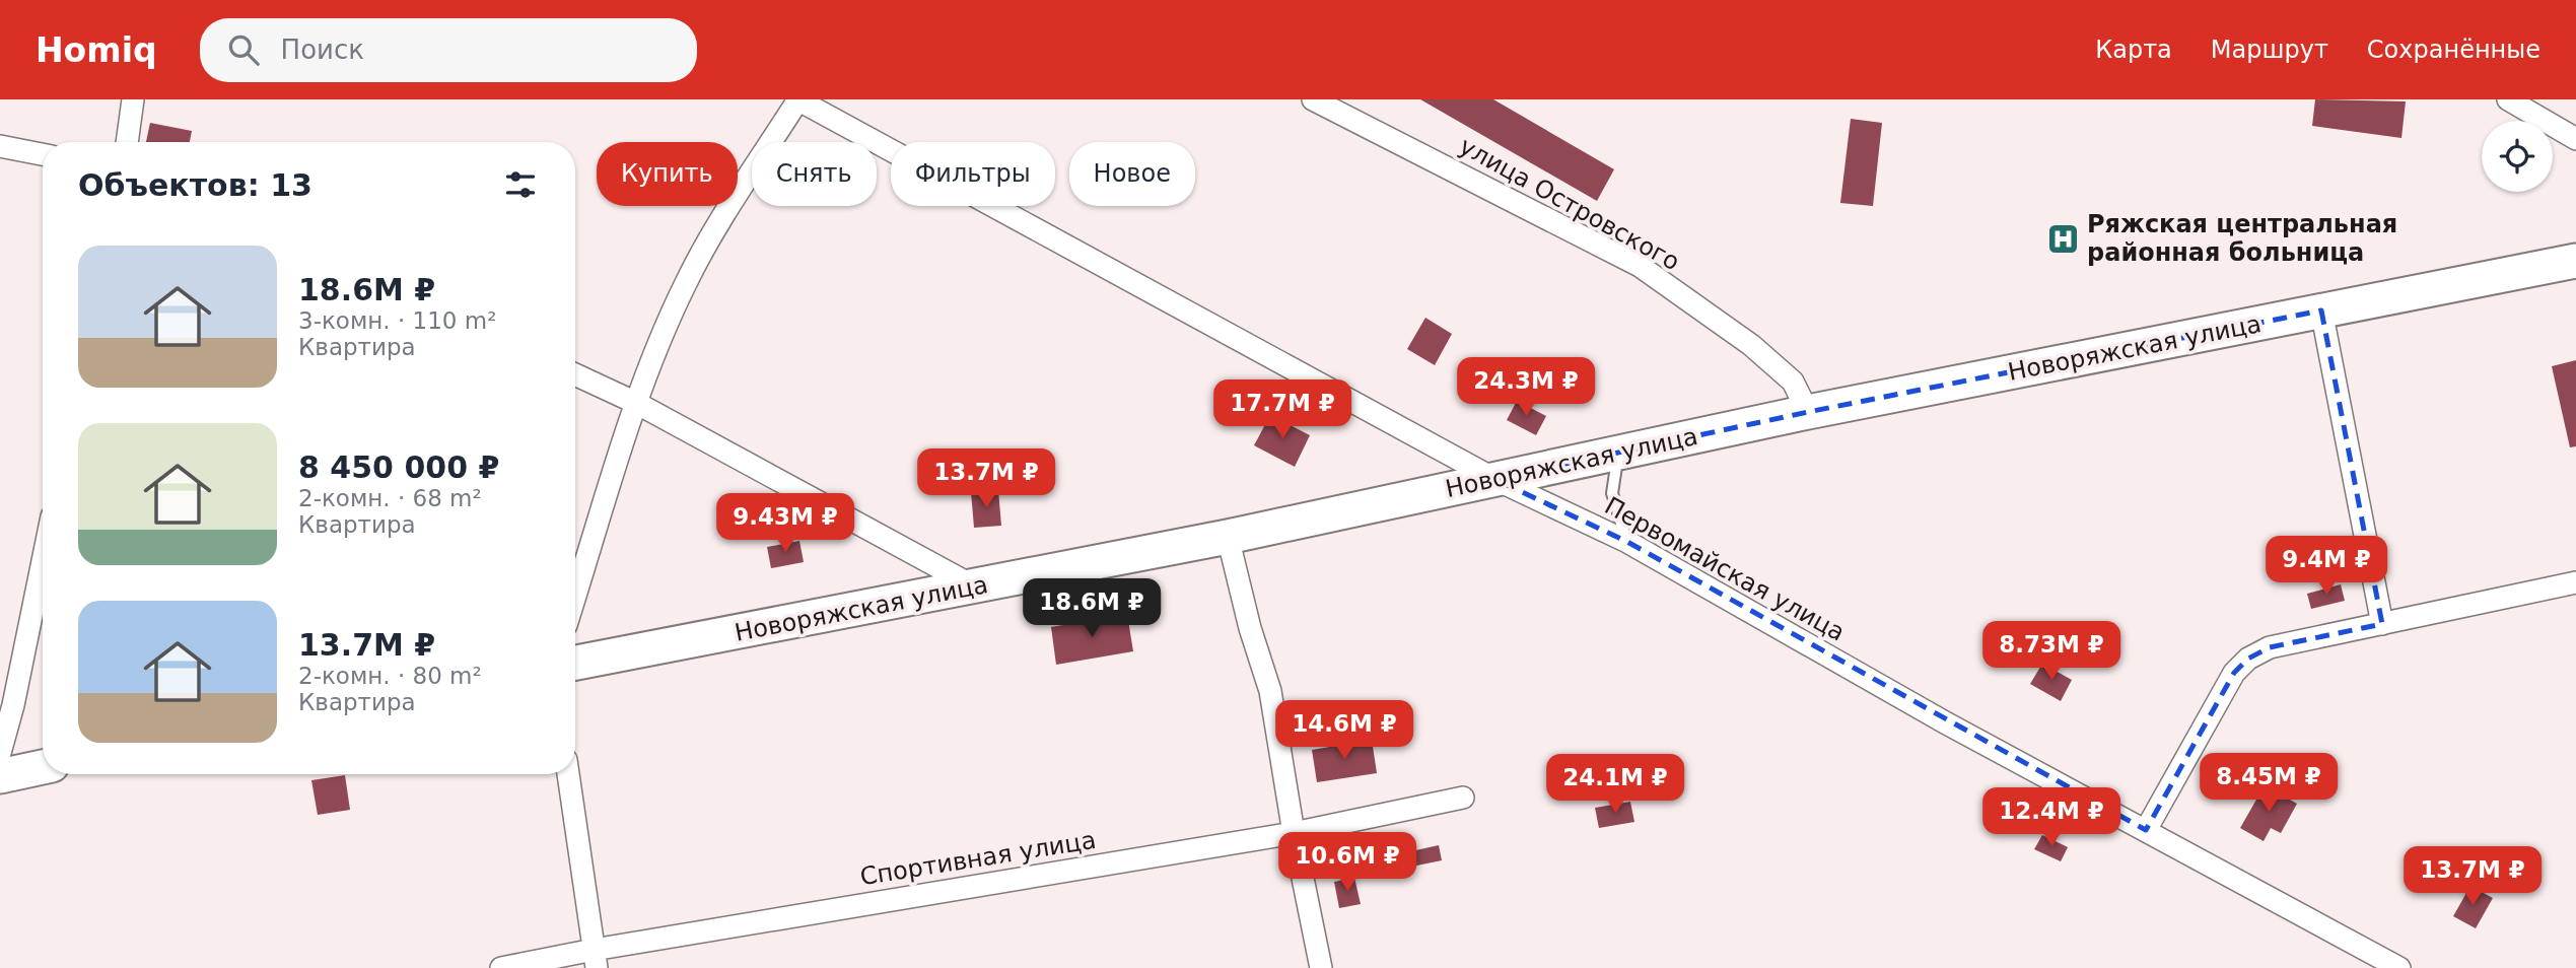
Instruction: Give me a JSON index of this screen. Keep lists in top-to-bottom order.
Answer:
{
  "streets": {
    "main road": ["Новоряжская улица"],
    "street": ["улица Островского", "Первомайская улица", "Спортивная улица"]
  },
  "crossings": [
    ["улица Островского", "Новоряжская улица"],
    ["Новоряжская улица", "Первомайская улица"]
  ],
  "places": {
    "hospital": ["Ряжская центральная районная больница"]
  },
  "page": {
    "header": "Homiq",
    "search": "Поиск",
    "nav": ["Карта", "Маршрут", "Сохранённые"],
    "chip": [
      "Купить",
      "Снять",
      "Фильтры",
      "Новое"
    ],
    "heading": "Объектов: 13",
    "list": [
      {
        "name": "18.6M ₽",
        "note": "3-комн. · 110 m² · Квартира"
      },
      {
        "name": "8 450 000 ₽",
        "note": "2-комн. · 68 m² · Квартира"
      },
      {
        "name": "13.7M ₽",
        "note": "2-комн. · 80 m² · Квартира"
      }
    ],
    "price": [
      "24.3M ₽",
      "17.7M ₽",
      "13.7M ₽",
      "9.43M ₽",
      "9.4M ₽",
      "18.6M ₽",
      "8.73M ₽",
      "14.6M ₽",
      "8.45M ₽",
      "24.1M ₽",
      "12.4M ₽",
      "10.6M ₽",
      "13.7M ₽"
    ]
  }
}
